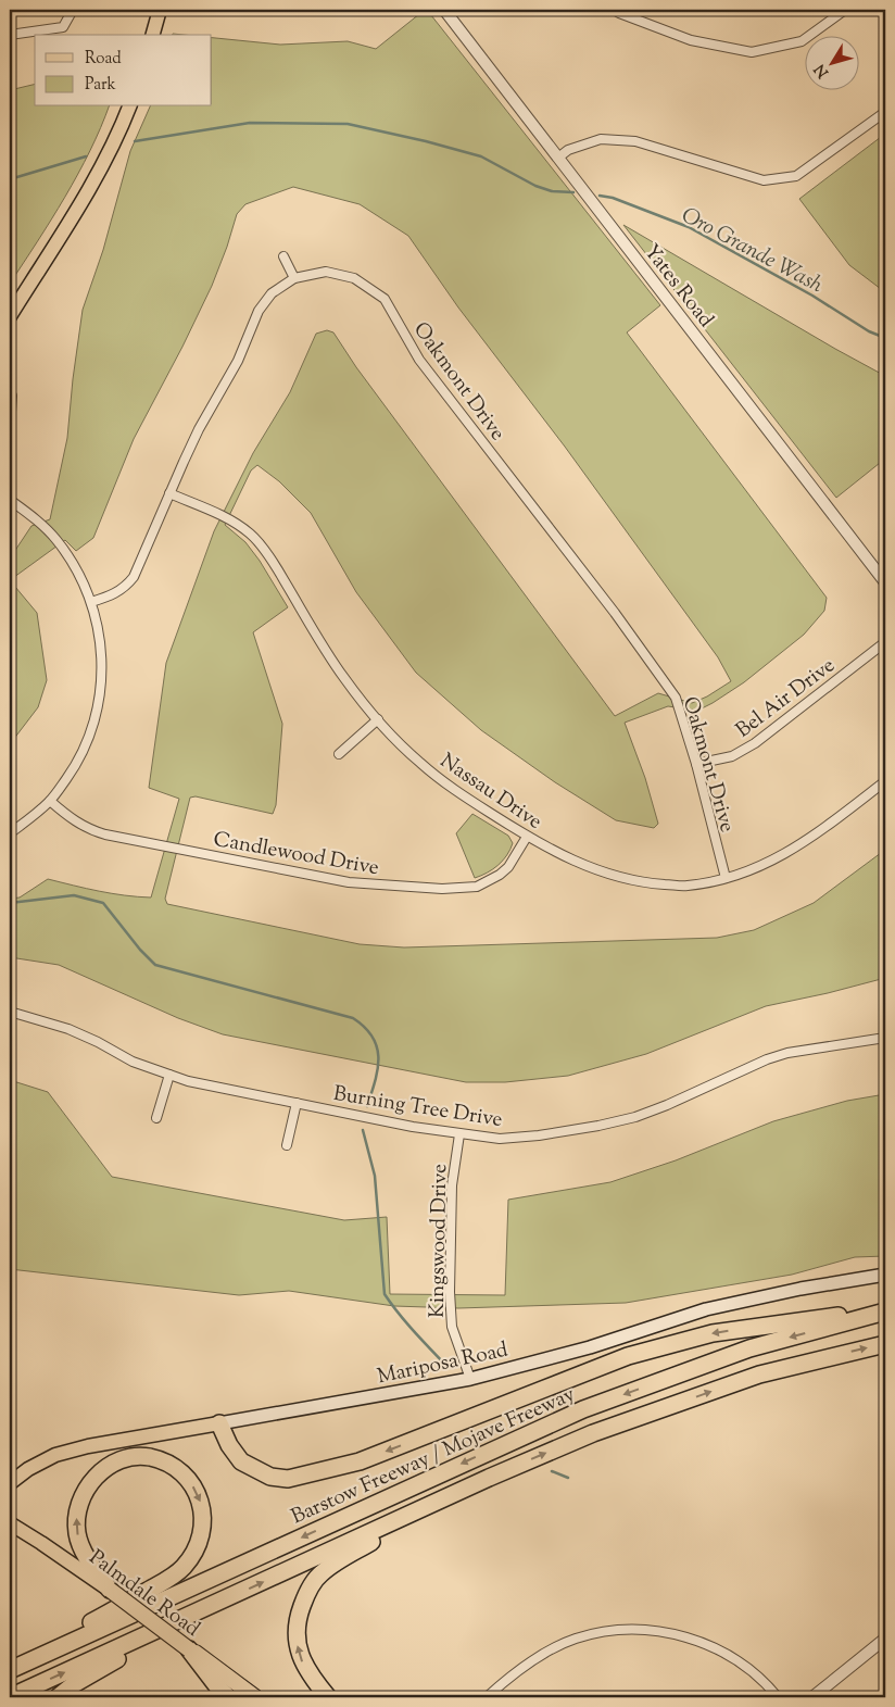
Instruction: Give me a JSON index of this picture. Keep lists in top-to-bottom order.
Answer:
{
  "streets": {
    "highway": ["Barstow Freeway / Mojave Freeway", "Palmdale Road"],
    "main road": ["Mariposa Road"],
    "street": [
      "Yates Road",
      "Oakmont Drive",
      "Bel Air Drive",
      "Nassau Drive",
      "Candlewood Drive",
      "Burning Tree Drive",
      "Kingswood Drive"
    ]
  },
  "crossings": [
    ["Oakmont Drive", "Bel Air Drive"],
    ["Oakmont Drive", "Nassau Drive"],
    ["Nassau Drive", "Candlewood Drive"],
    ["Burning Tree Drive", "Kingswood Drive"],
    ["Kingswood Drive", "Mariposa Road"]
  ],
  "water": ["Oro Grande Wash"],
  "legend": ["Road", "Park"],
  "north": "bottom left"
}
